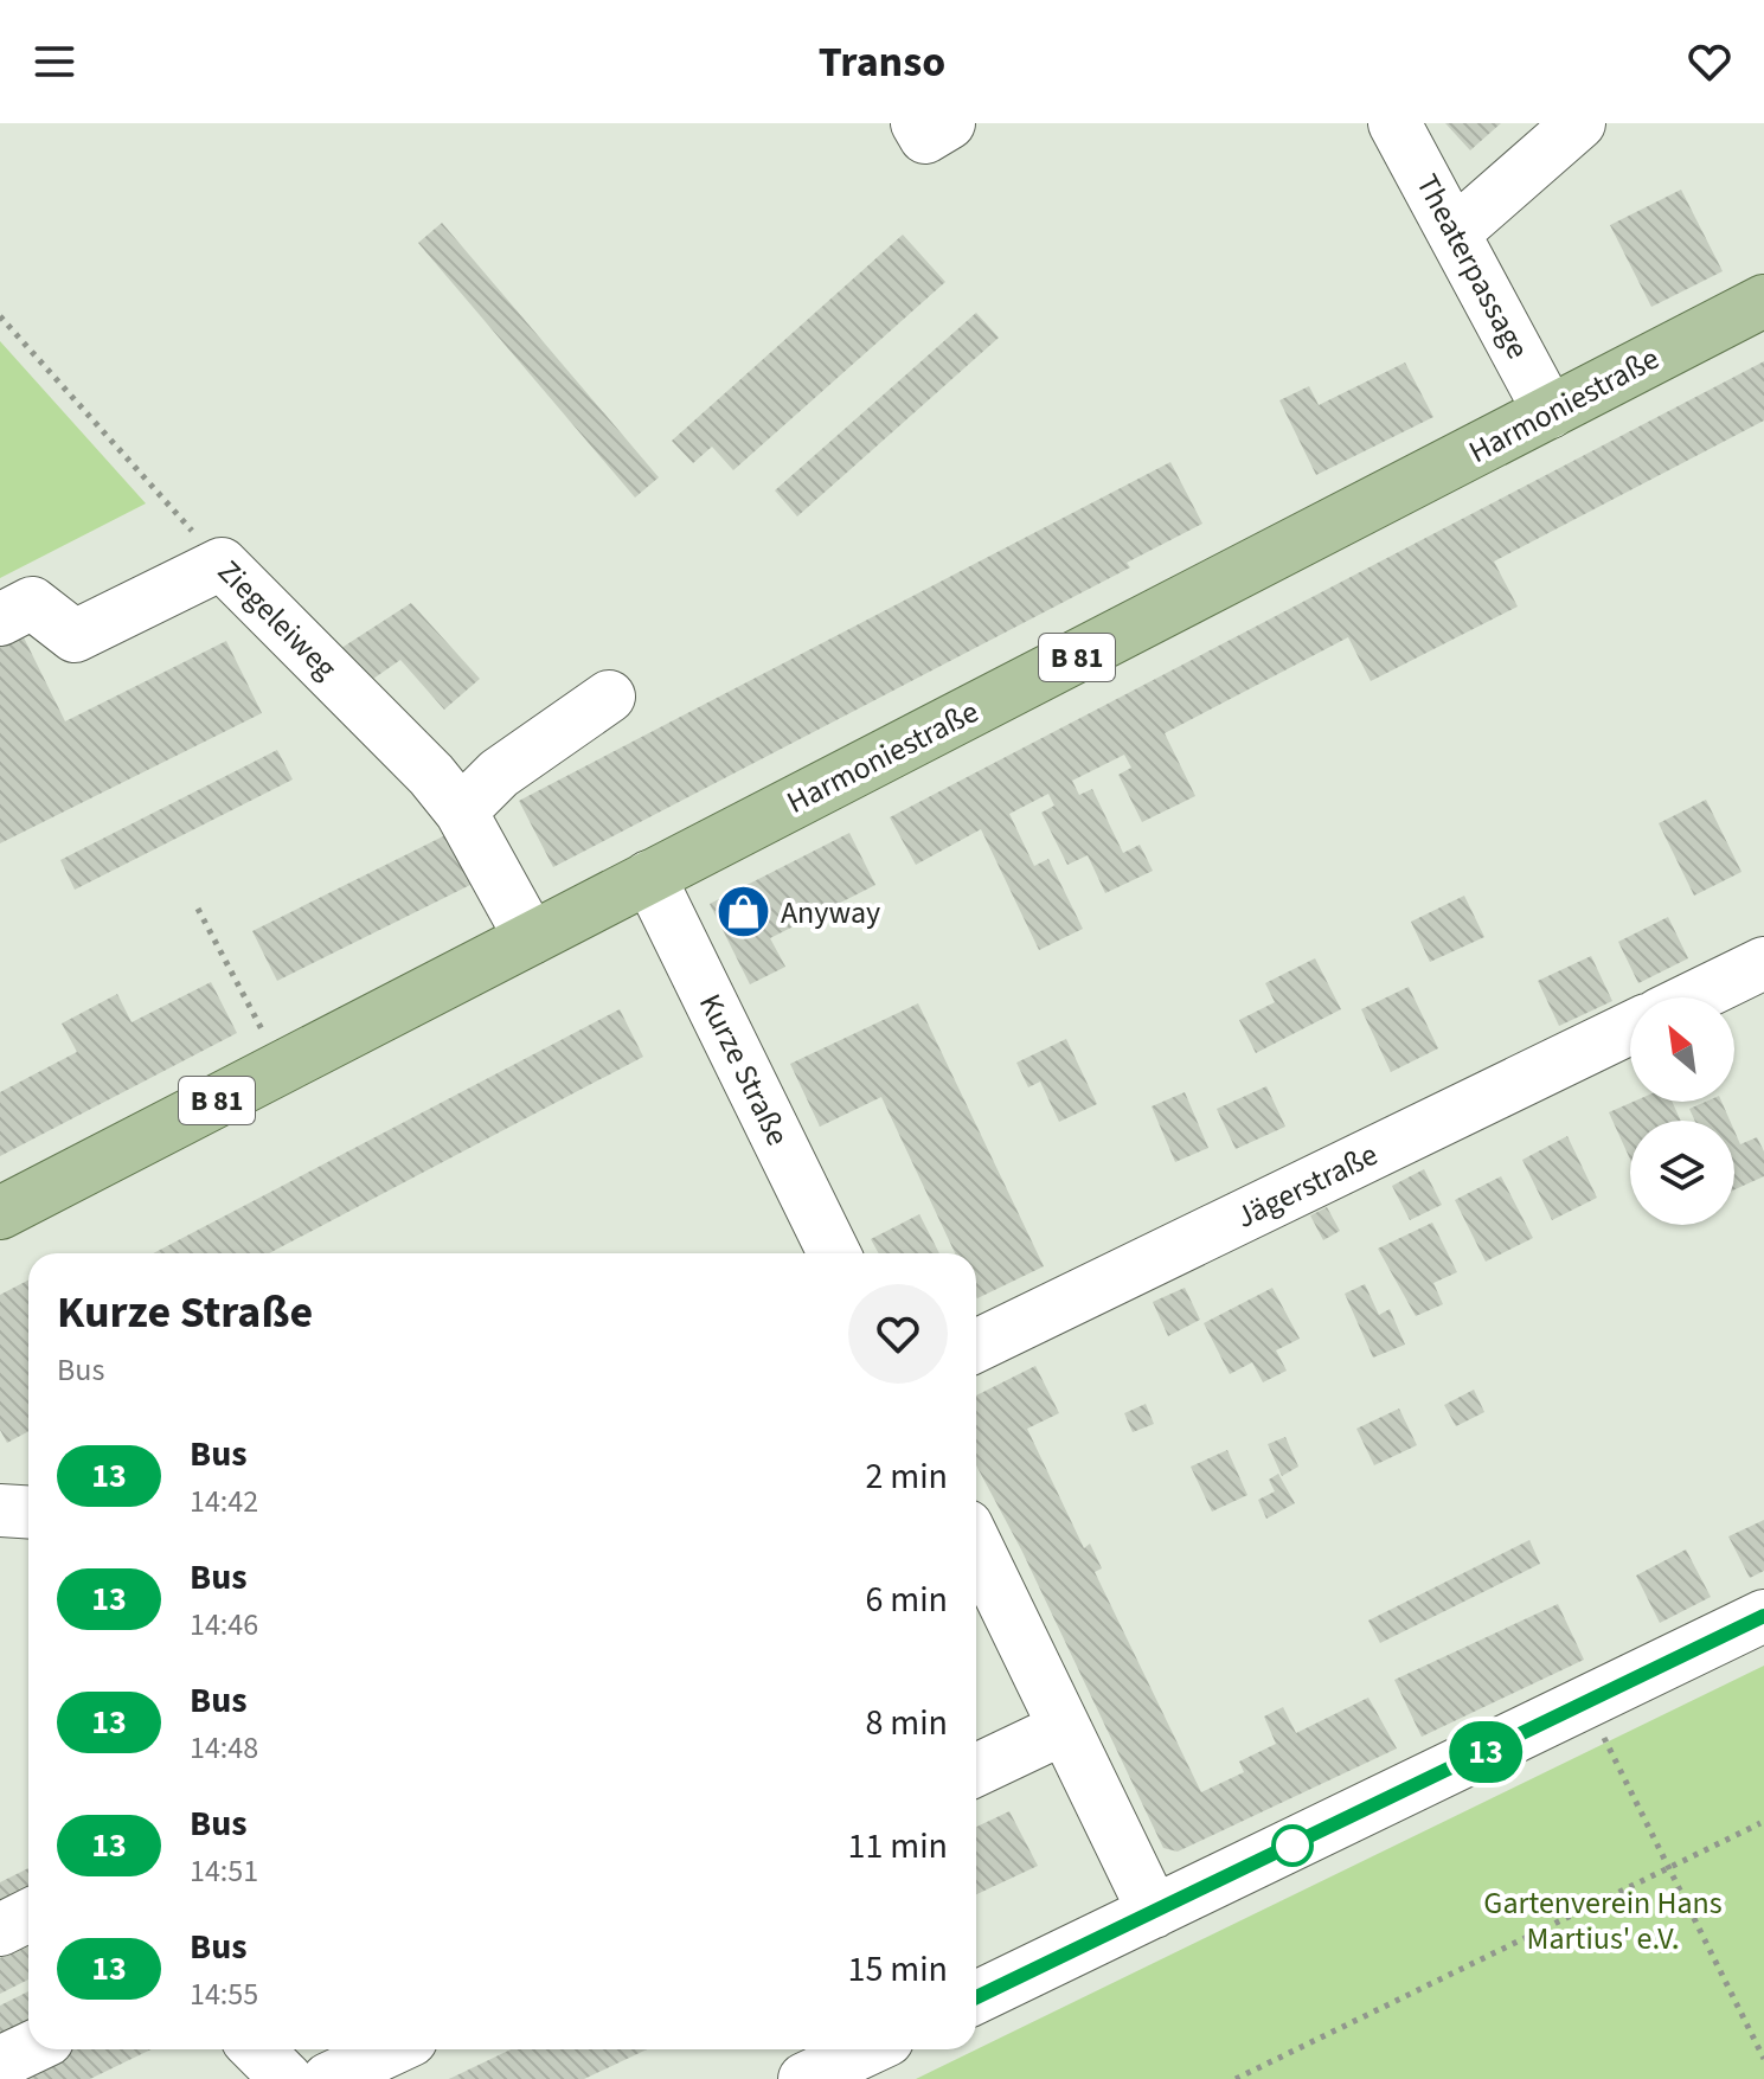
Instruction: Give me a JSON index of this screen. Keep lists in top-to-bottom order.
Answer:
{
  "streets": {
    "main road": ["Harmoniestraße", "B 81"],
    "street": [
      "Theaterpassage",
      "Ziegeleiweg",
      "Kurze Straße",
      "Jägerstraße"
    ]
  },
  "crossings": [
    ["Theaterpassage", "Harmoniestraße"],
    ["Harmoniestraße", "Ziegeleiweg"],
    ["Harmoniestraße", "Kurze Straße"]
  ],
  "parks": ["Gartenverein Hans Martius' e.V."],
  "places": {
    "shop": ["Anyway"]
  },
  "lines": ["bus line 13"],
  "north": "top left",
  "page": {
    "header": "Transo",
    "on_map": "13",
    "heading": ["Kurze Straße", "Bus"],
    "list": [
      {
        "mark": "13",
        "name": "Bus",
        "note": "14:42",
        "value": "2 min"
      },
      {
        "mark": "13",
        "name": "Bus",
        "note": "14:46",
        "value": "6 min"
      },
      {
        "mark": "13",
        "name": "Bus",
        "note": "14:48",
        "value": "8 min"
      },
      {
        "mark": "13",
        "name": "Bus",
        "note": "14:51",
        "value": "11 min"
      },
      {
        "mark": "13",
        "name": "Bus",
        "note": "14:55",
        "value": "15 min"
      }
    ]
  }
}
